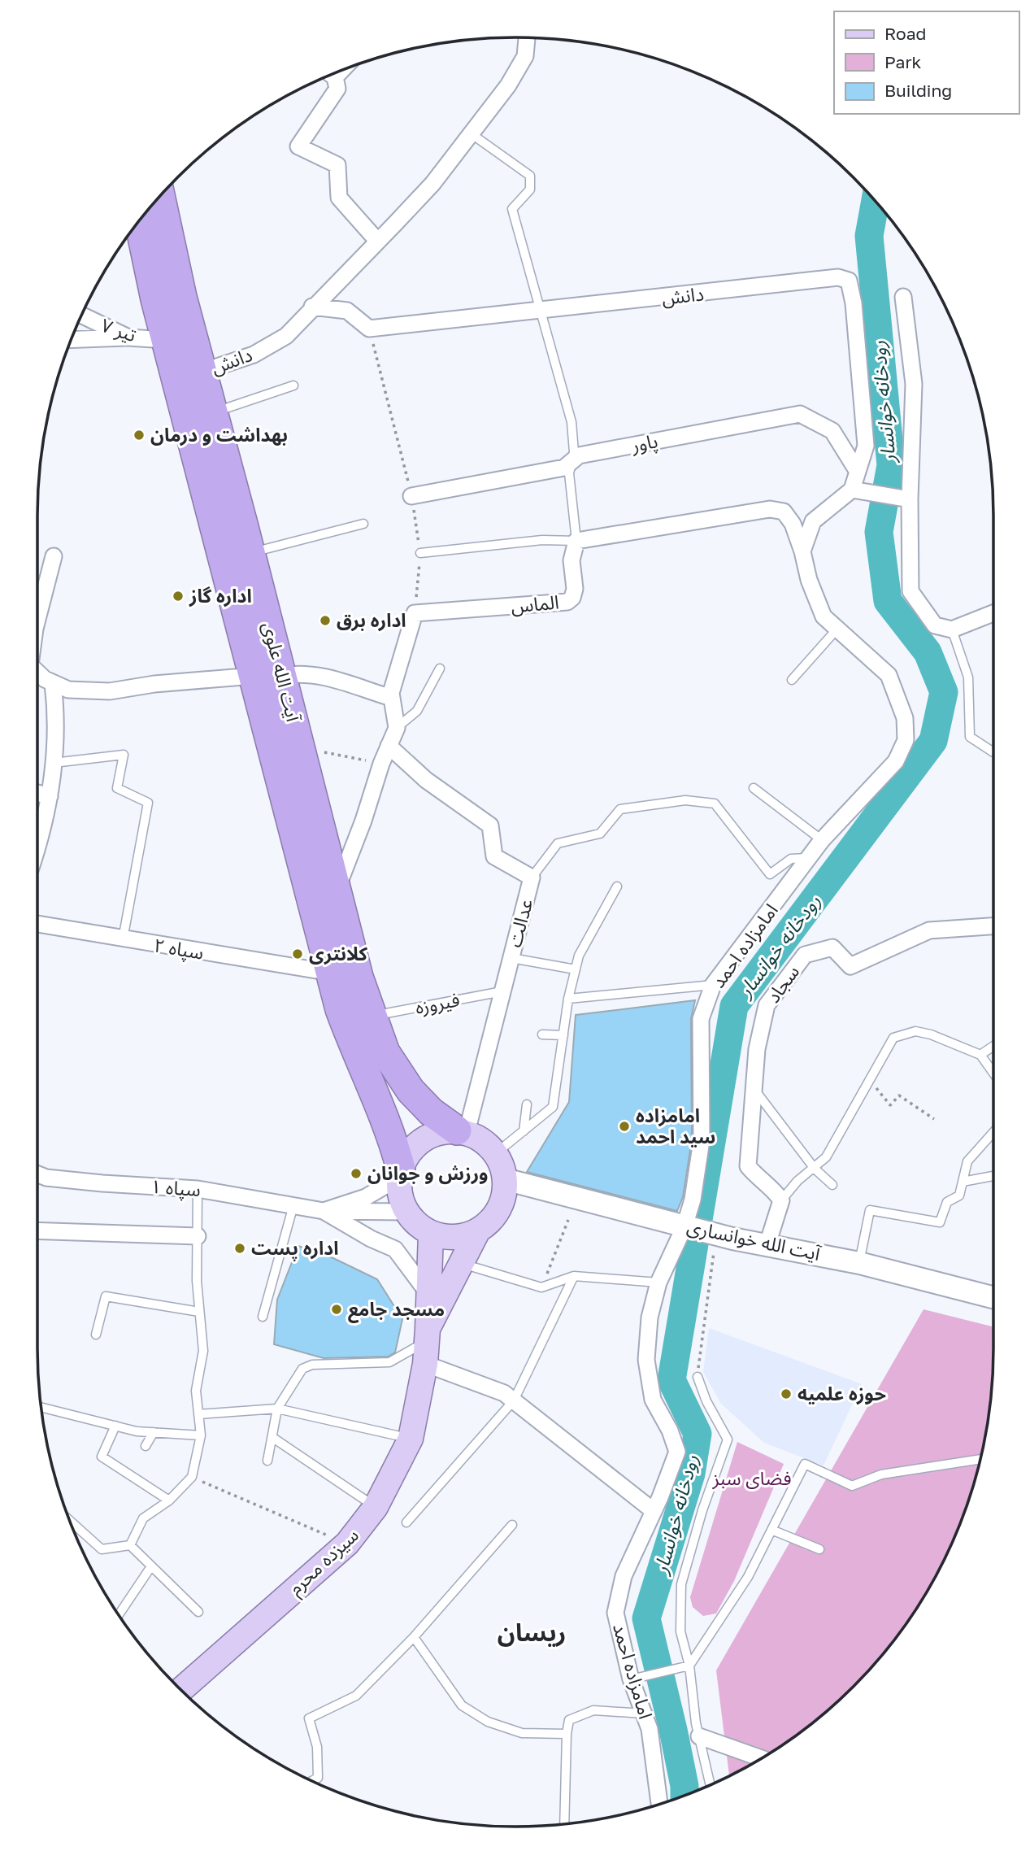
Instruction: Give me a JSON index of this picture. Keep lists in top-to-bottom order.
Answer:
{
  "streets": {
    "highway": ["آیت الله علوی"],
    "main road": ["آیت الله خوانساری", "سیزده محرم"],
    "street": [
      "دانش",
      "۷ تیر",
      "پاور",
      "الماس",
      "عدالت",
      "امامزاده احمد",
      "سپاه ۲",
      "سجاد",
      "سپاه ۱"
    ],
    "lane": ["فیروزه"]
  },
  "crossings": [
    ["دانش", "پاور"],
    ["دانش", "آیت الله علوی"],
    ["۷ تیر", "آیت الله علوی"],
    ["آیت الله علوی", "عدالت"],
    ["آیت الله علوی", "سپاه ۲"],
    ["آیت الله علوی", "فیروزه"],
    ["آیت الله علوی", "آیت الله خوانساری"],
    ["عدالت", "فیروزه"],
    ["عدالت", "آیت الله خوانساری"],
    ["امامزاده احمد", "آیت الله خوانساری"]
  ],
  "districts": ["ریسان"],
  "water": ["رودخانه خوانسار"],
  "parks": ["فضای سبز"],
  "places": [
    "بهداشت و درمان",
    "اداره گاز",
    "اداره برق",
    "کلانتری",
    "امامزاده سید احمد",
    "ورزش و جوانان",
    "اداره پست",
    "مسجد جامع",
    "حوزه علمیه"
  ],
  "legend": ["Road", "Park", "Building"]
}
